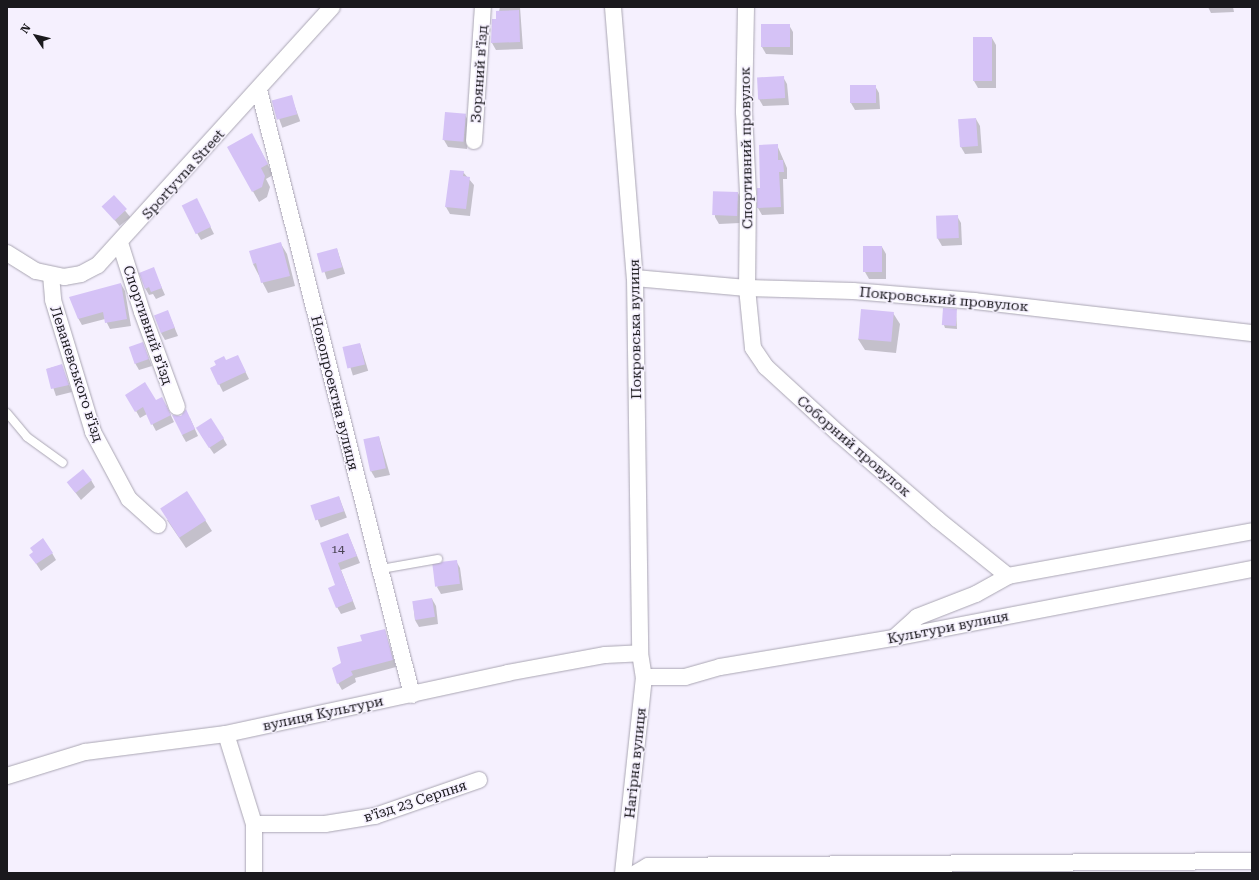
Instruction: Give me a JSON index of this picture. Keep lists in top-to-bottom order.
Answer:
{
  "streets": {
    "street": [
      "Зоряний в’їзд",
      "Спортивний провулок",
      "Sportyvna Street",
      "Покровський провулок",
      "Спортивний в’їзд",
      "Покровська вулиця",
      "Леваневського в’їзд",
      "Новопроектна вулиця",
      "Соборний провулок",
      "Культури вулиця",
      "вулиця Культури",
      "Нагірна вулиця",
      "в’їзд 23 Серпня"
    ]
  },
  "crossings": [
    ["Спортивний провулок", "Покровський провулок"],
    ["Спортивний провулок", "Соборний провулок"],
    ["Sportyvna Street", "Спортивний в’їзд"],
    ["Sportyvna Street", "Леваневського в’їзд"],
    ["Sportyvna Street", "Новопроектна вулиця"],
    ["Покровський провулок", "Покровська вулиця"],
    ["Покровський провулок", "Соборний провулок"],
    ["Покровська вулиця", "вулиця Культури"],
    ["Покровська вулиця", "Нагірна вулиця"],
    ["Новопроектна вулиця", "вулиця Культури"],
    ["Культури вулиця", "Нагірна вулиця"],
    ["вулиця Культури", "Нагірна вулиця"]
  ],
  "house_numbers": ["14"],
  "north": "top left"
}
